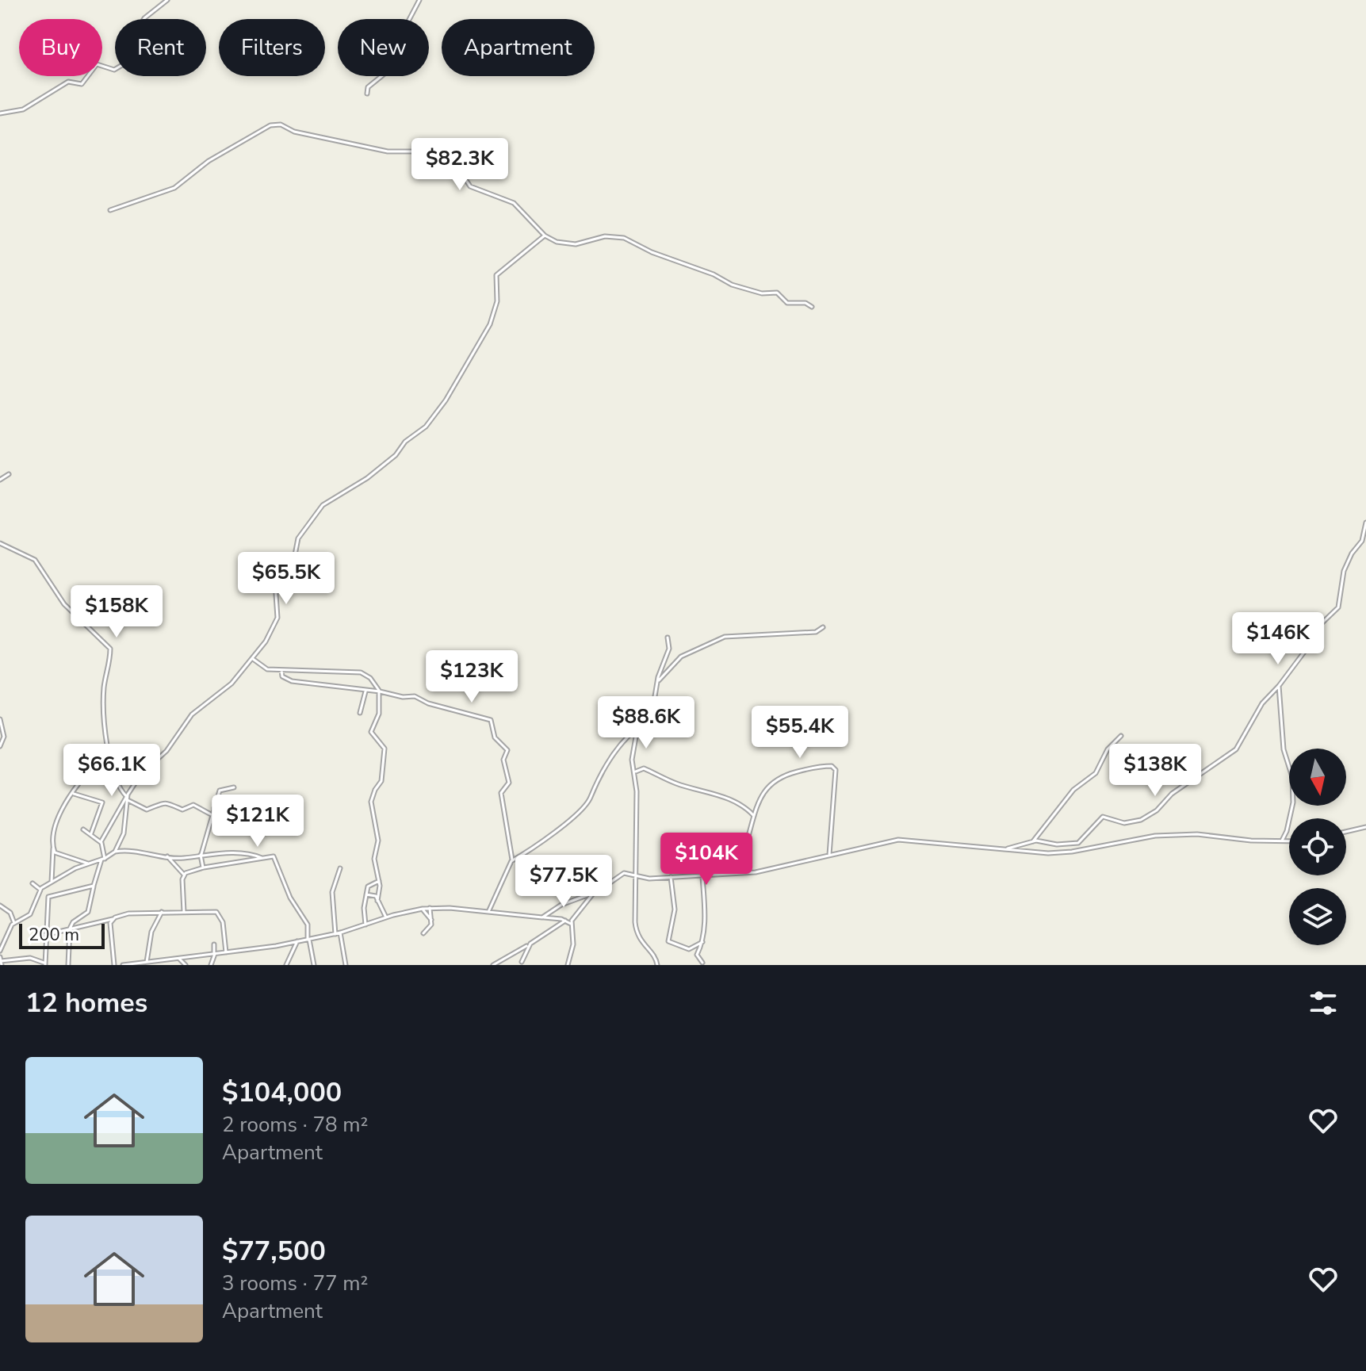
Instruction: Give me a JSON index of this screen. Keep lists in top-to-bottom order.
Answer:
{
  "scale_bar": "200 m",
  "north": "bottom",
  "page": {
    "chip": [
      "Buy",
      "Rent",
      "Filters",
      "New",
      "Apartment"
    ],
    "price": [
      "$82.3K",
      "$65.5K",
      "$158K",
      "$146K",
      "$123K",
      "$88.6K",
      "$55.4K",
      "$66.1K",
      "$138K",
      "$121K",
      "$104K",
      "$77.5K"
    ],
    "scale": "200 m",
    "heading": "12 homes",
    "list": [
      {
        "name": "$104,000",
        "note": "2 rooms · 78 m² · Apartment"
      },
      {
        "name": "$77,500",
        "note": "3 rooms · 77 m² · Apartment"
      }
    ]
  }
}
